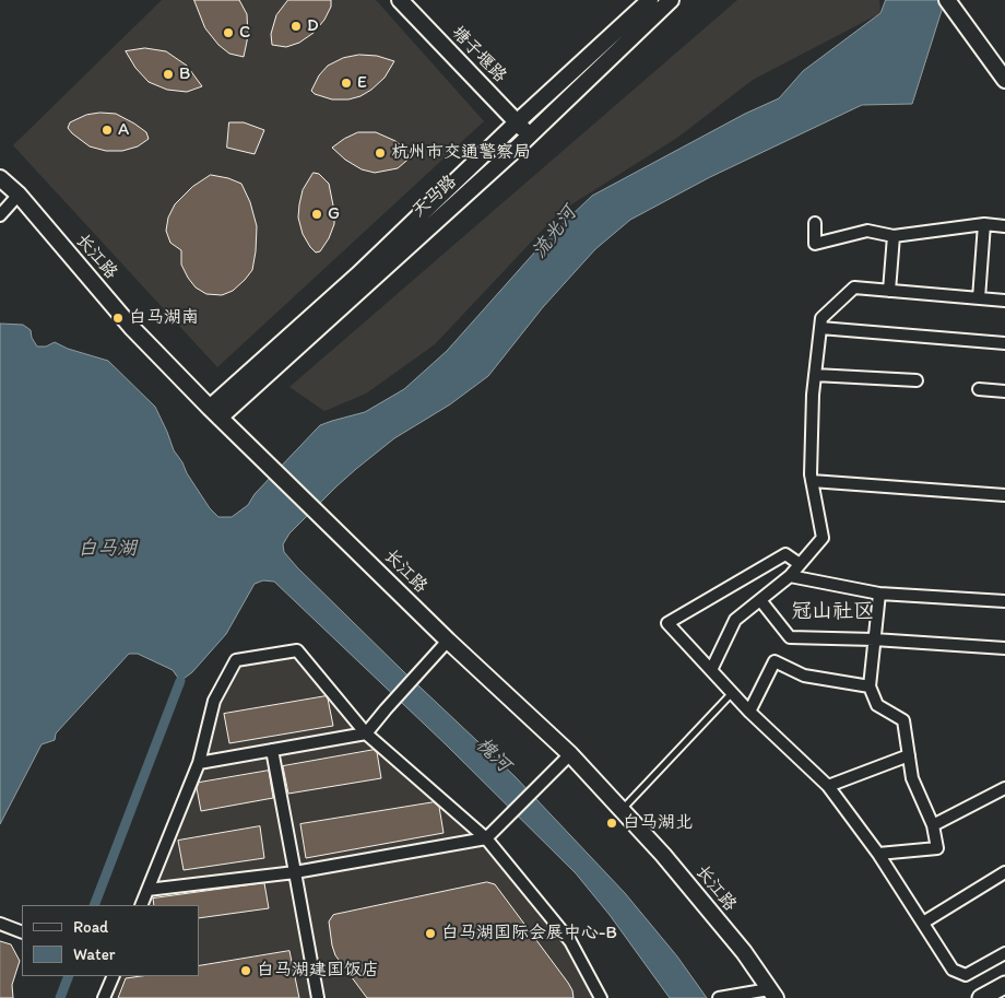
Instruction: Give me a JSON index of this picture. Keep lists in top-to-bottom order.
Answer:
{
  "streets": {
    "main road": ["塘子堰路", "天马路", "长江路"]
  },
  "crossings": [
    ["塘子堰路", "天马路"],
    ["天马路", "长江路"]
  ],
  "districts": ["冠山社区"],
  "water": ["流光河", "白马湖", "槐河"],
  "places": [
    "D",
    "C",
    "B",
    "E",
    "A",
    "杭州市交通警察局",
    "G",
    "白马湖南",
    "白马湖北",
    "白马湖国际会展中心-B",
    "白马湖建国饭店"
  ],
  "legend": ["Road", "Water"]
}
